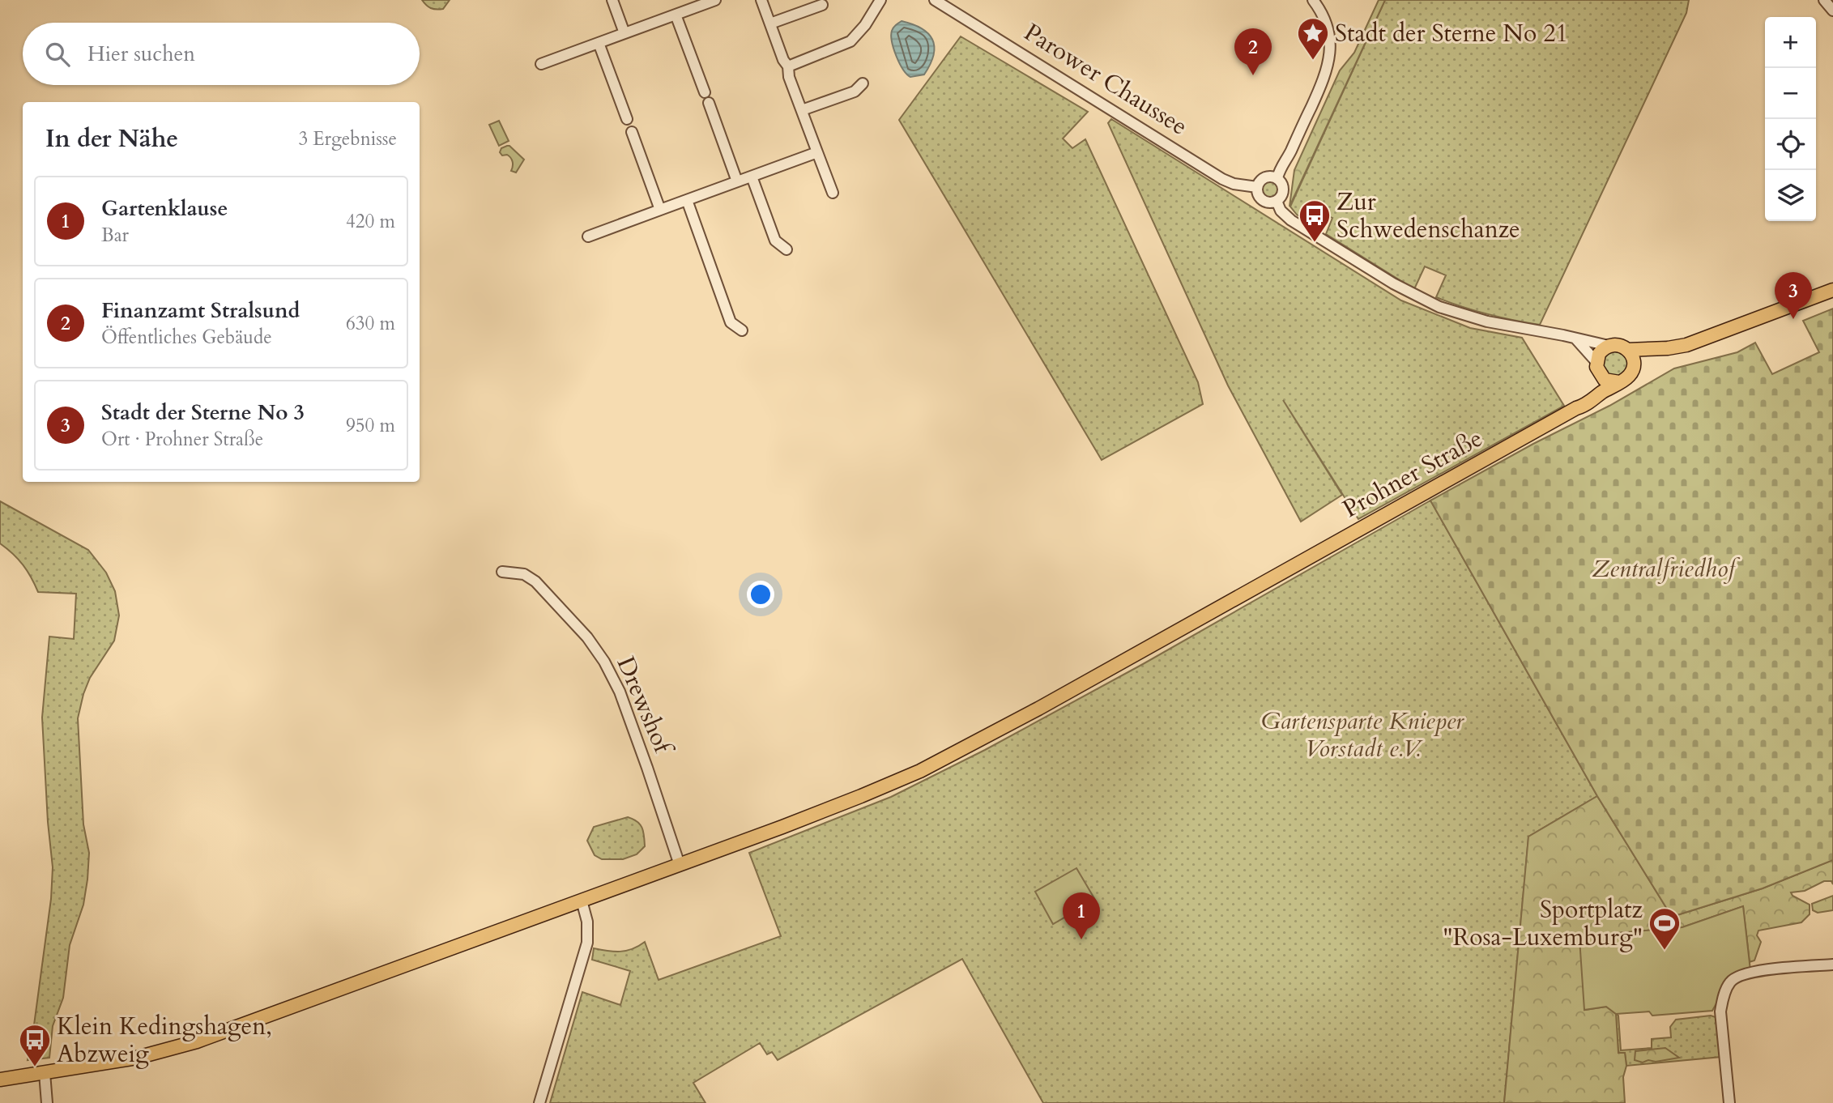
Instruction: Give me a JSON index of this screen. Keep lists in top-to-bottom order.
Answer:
{
  "streets": {
    "main road": ["Parower Chaussee", "Prohner Straße"],
    "street": ["Drewshof"]
  },
  "crossings": [
    ["Parower Chaussee", "Prohner Straße"],
    ["Prohner Straße", "Drewshof"]
  ],
  "parks": ["Zentralfriedhof", "Gartensparte Knieper Vorstadt e.V."],
  "places": {
    "place": ["Stadt der Sterne No 21"],
    "bus stop": ["Zur Schwedenschanze", "Klein Kedingshagen, Abzweig"],
    "sports": ["Sportplatz \"Rosa-Luxemburg\""]
  },
  "page": {
    "map_buttons": ["+", "−"],
    "search": "Hier suchen",
    "pins": ["2", "3", "1"],
    "heading": ["In der Nähe", "3 Ergebnisse"],
    "list": [
      {
        "mark": "1",
        "name": "Gartenklause",
        "note": "Bar",
        "value": "420 m"
      },
      {
        "mark": "2",
        "name": "Finanzamt Stralsund",
        "note": "Öffentliches Gebäude",
        "value": "630 m"
      },
      {
        "mark": "3",
        "name": "Stadt der Sterne No 3",
        "note": "Ort · Prohner Straße",
        "value": "950 m"
      }
    ]
  }
}
